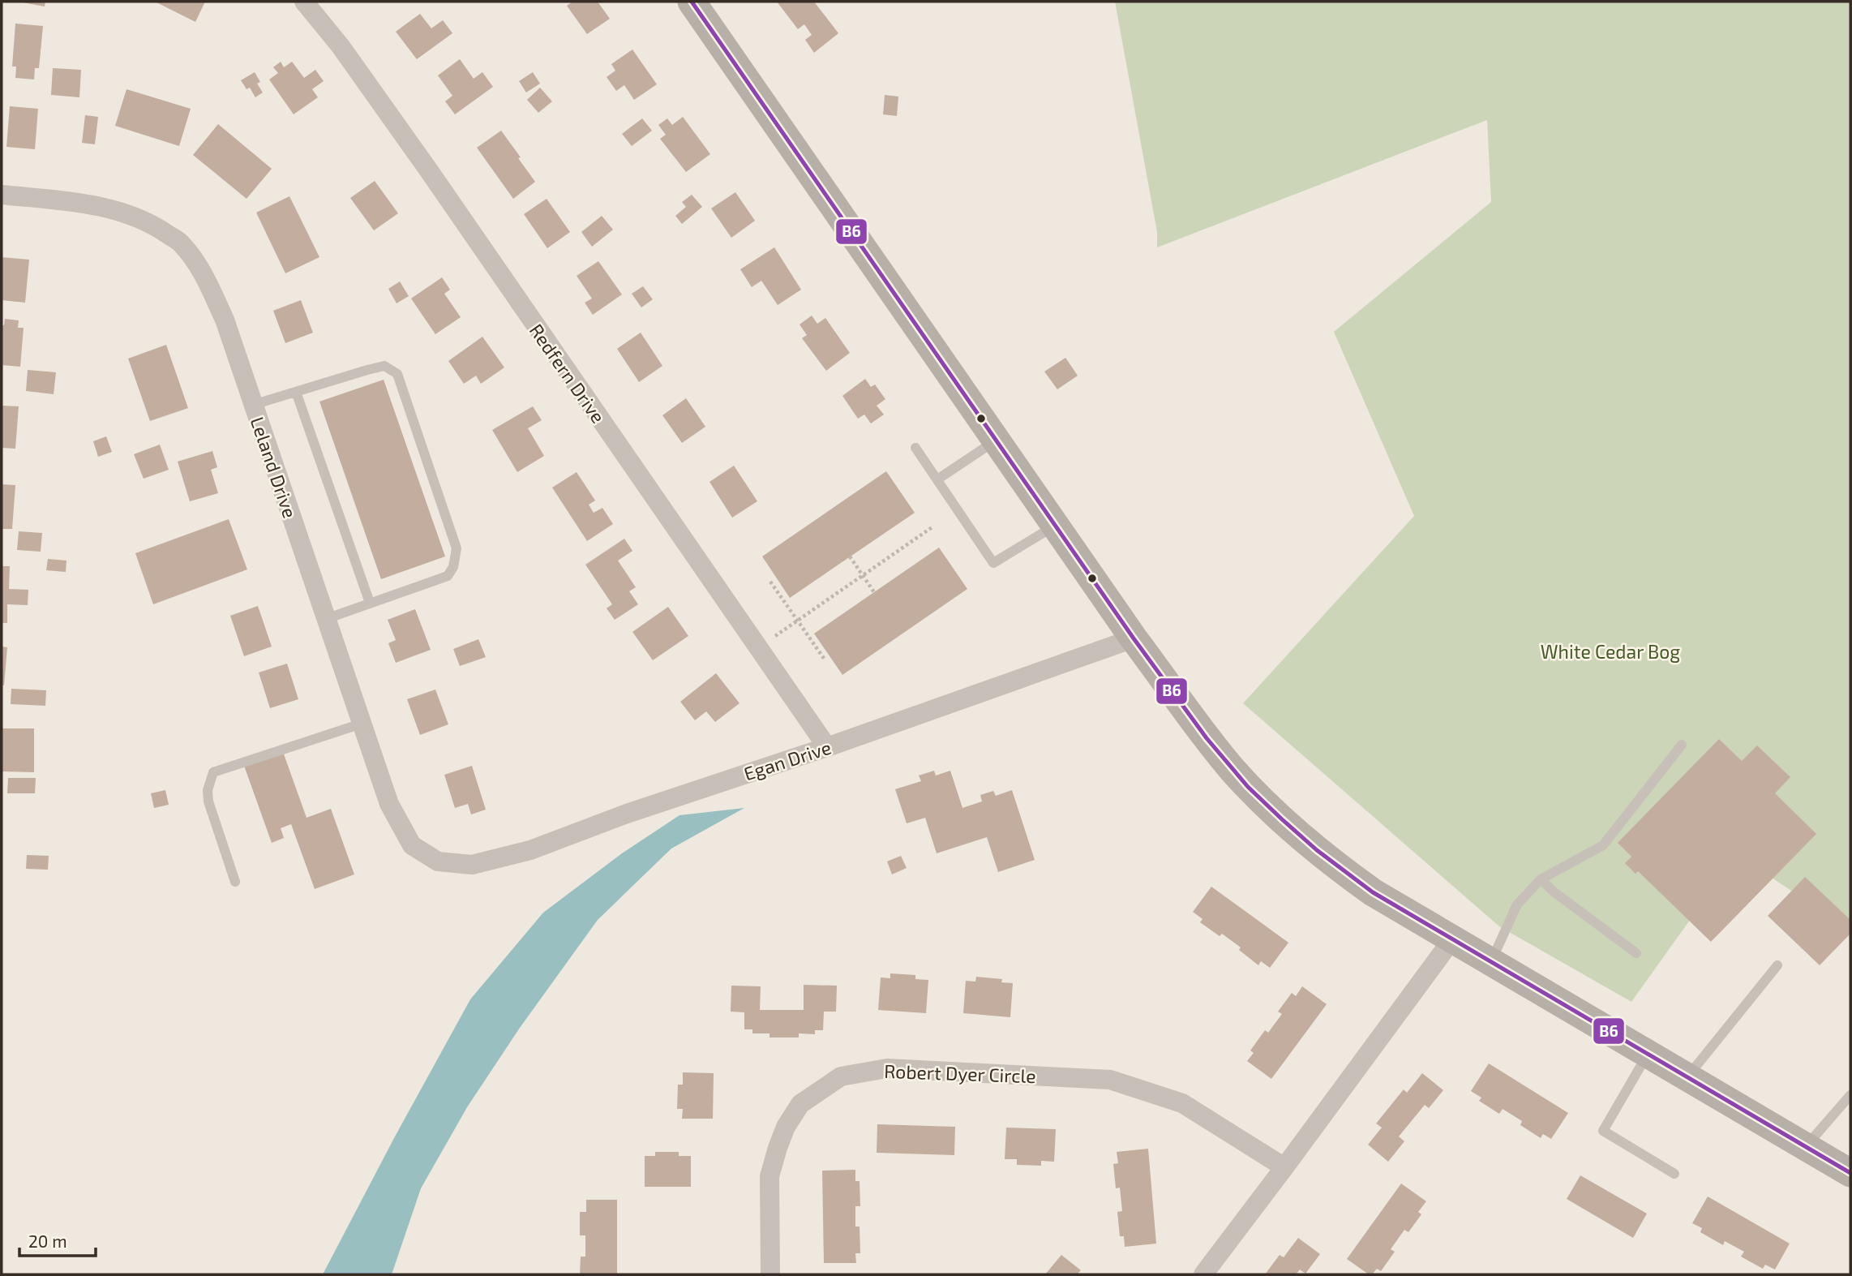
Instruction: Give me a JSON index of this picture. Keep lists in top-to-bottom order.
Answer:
{
  "streets": {
    "street": [
      "Redfern Drive",
      "Leland Drive",
      "Egan Drive",
      "Robert Dyer Circle"
    ]
  },
  "crossings": [
    ["Redfern Drive", "Egan Drive"],
    ["Leland Drive", "Egan Drive"]
  ],
  "parks": ["White Cedar Bog"],
  "lines": ["transit line B6"],
  "scale_bar": "20 m"
}
